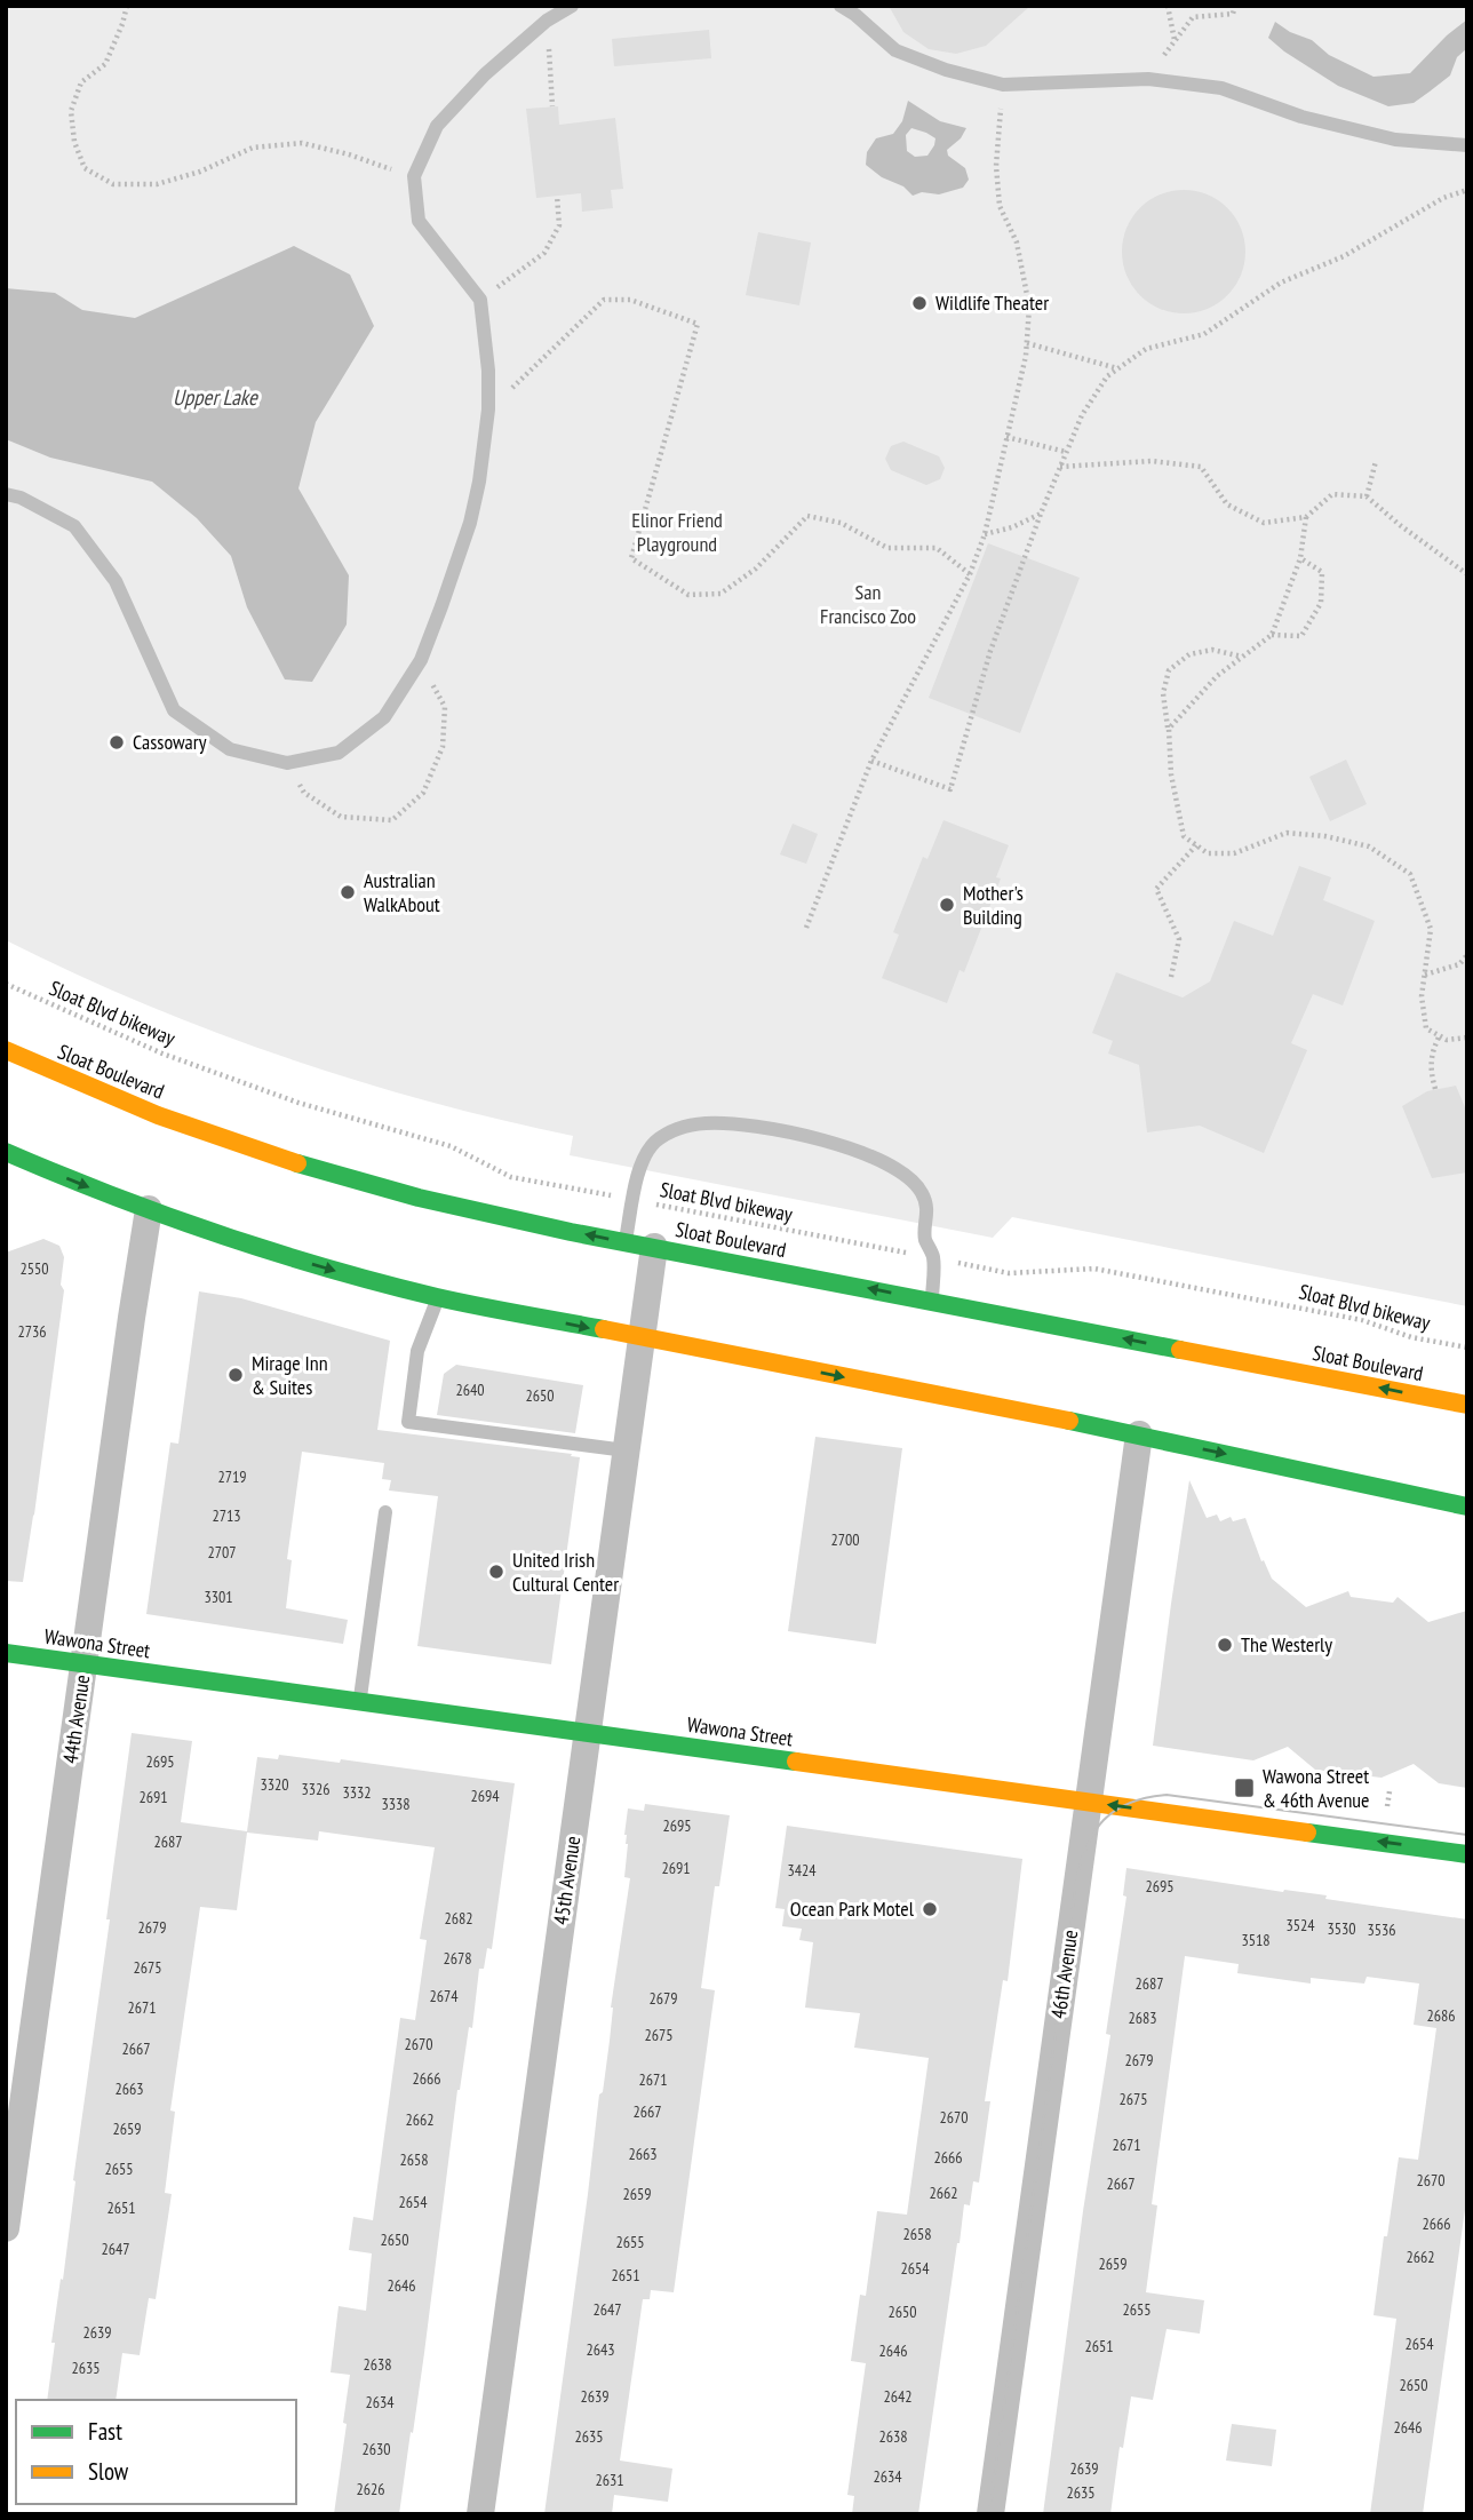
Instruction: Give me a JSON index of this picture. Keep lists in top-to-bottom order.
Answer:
{
  "streets": {
    "street": [
      "Sloat Boulevard",
      "Wawona Street",
      "44th Avenue",
      "45th Avenue",
      "46th Avenue"
    ],
    "path": ["Sloat Blvd bikeway"]
  },
  "crossings": [
    ["Sloat Boulevard", "45th Avenue"],
    ["Wawona Street", "44th Avenue"],
    ["Wawona Street", "45th Avenue"],
    ["Wawona Street", "46th Avenue"]
  ],
  "water": ["Upper Lake"],
  "parks": ["Elinor Friend Playground", "San Francisco Zoo"],
  "places": {
    "other": [
      "Wildlife Theater",
      "Cassowary",
      "Australian WalkAbout",
      "Mother's Building",
      "Mirage Inn & Suites",
      "United Irish Cultural Center",
      "The Westerly",
      "Ocean Park Motel"
    ],
    "transit": ["Wawona Street & 46th Avenue"]
  },
  "house_numbers": [
    "2550",
    "2736",
    "2640",
    "2650",
    "2719",
    "2713",
    "2700",
    "2707",
    "3301",
    "2695",
    "3320",
    "3326",
    "3332",
    "2694",
    "2691",
    "3338",
    "2695",
    "2687",
    "2691",
    "3424",
    "2695",
    "2682",
    "3524",
    "2679",
    "3530",
    "3536",
    "3518",
    "2678",
    "2675",
    "2687",
    "2674",
    "2679",
    "2671",
    "2686",
    "2683",
    "2675",
    "2670",
    "2667",
    "2679",
    "2666",
    "2671",
    "2663",
    "2675",
    "2667",
    "2670",
    "2662",
    "2659",
    "2671",
    "2663",
    "2666",
    "2658",
    "2655",
    "2670",
    "2667",
    "2662",
    "2659",
    "2654",
    "2651",
    "2666",
    "2658",
    "2650",
    "2655",
    "2647",
    "2662",
    "2659",
    "2654",
    "2651",
    "2646",
    "2647",
    "2655",
    "2650",
    "2639",
    "2654",
    "2651",
    "2643",
    "2646",
    "2638",
    "2635",
    "2650",
    "2639",
    "2642",
    "2634",
    "2646",
    "2635",
    "2638",
    "2630",
    "2639",
    "2634",
    "2631",
    "2626",
    "2635"
  ],
  "legend": ["Fast", "Slow"]
}
